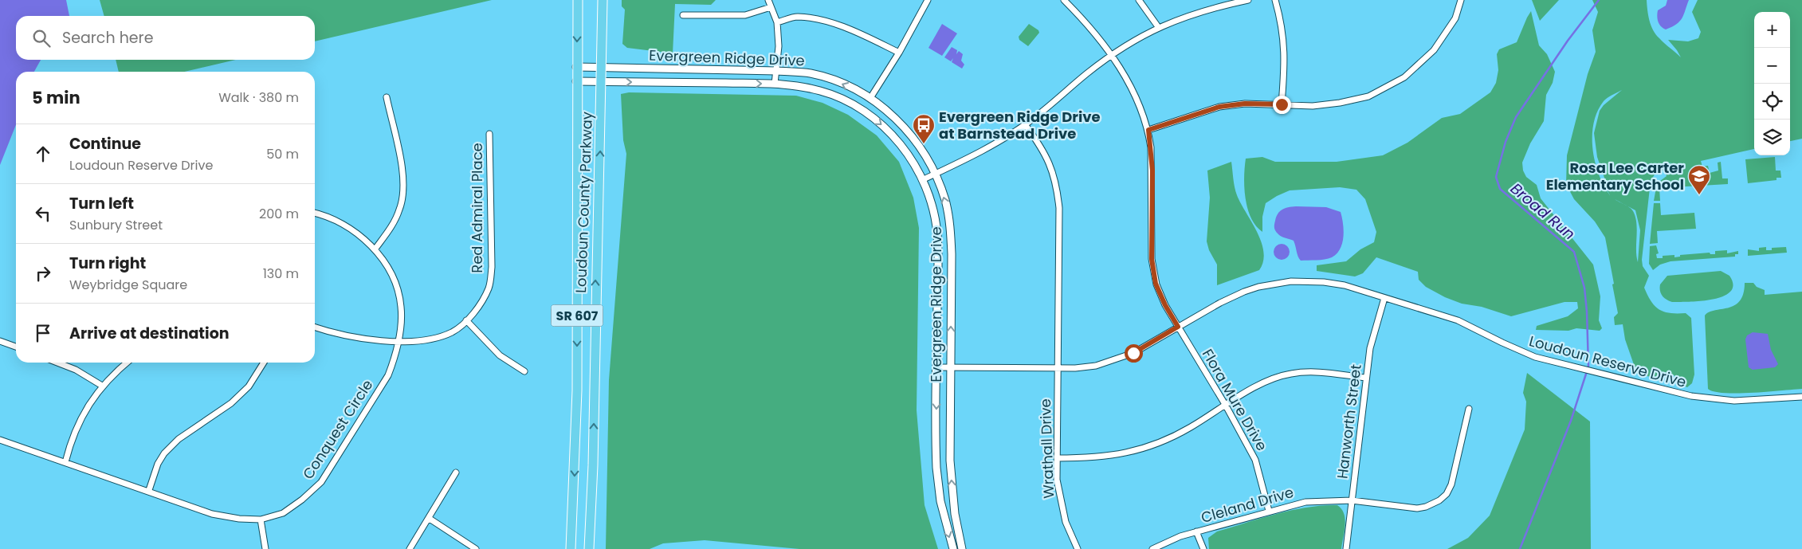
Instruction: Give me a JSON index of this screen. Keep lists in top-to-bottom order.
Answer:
{
  "streets": {
    "main road": ["Loudoun County Parkway", "SR 607"],
    "street": [
      "Evergreen Ridge Drive",
      "Red Admiral Place",
      "Loudoun Reserve Drive",
      "Flora Mure Drive",
      "Hanworth Street",
      "Conquest Circle",
      "Wrathall Drive",
      "Cleland Drive"
    ]
  },
  "crossings": [
    ["Evergreen Ridge Drive", "Loudoun County Parkway"],
    ["Evergreen Ridge Drive", "Loudoun Reserve Drive"],
    ["Red Admiral Place", "Conquest Circle"],
    ["Loudoun Reserve Drive", "Flora Mure Drive"],
    ["Loudoun Reserve Drive", "Hanworth Street"],
    ["Loudoun Reserve Drive", "Wrathall Drive"],
    ["Flora Mure Drive", "Cleland Drive"],
    ["Hanworth Street", "Cleland Drive"]
  ],
  "water": ["Broad Run"],
  "places": {
    "bus stop": ["Evergreen Ridge Drive at Barnstead Drive"],
    "school or university": ["Rosa Lee Carter Elementary School"]
  },
  "page": {
    "map_buttons": ["+", "−"],
    "search": "Search here",
    "heading": ["5 min", "Walk · 380 m"],
    "list": [
      ["Continue", "Loudoun Reserve Drive", "50 m"],
      ["Turn left", "Sunbury Street", "200 m"],
      ["Turn right", "Weybridge Square", "130 m"],
      "Arrive at destination"
    ]
  }
}
